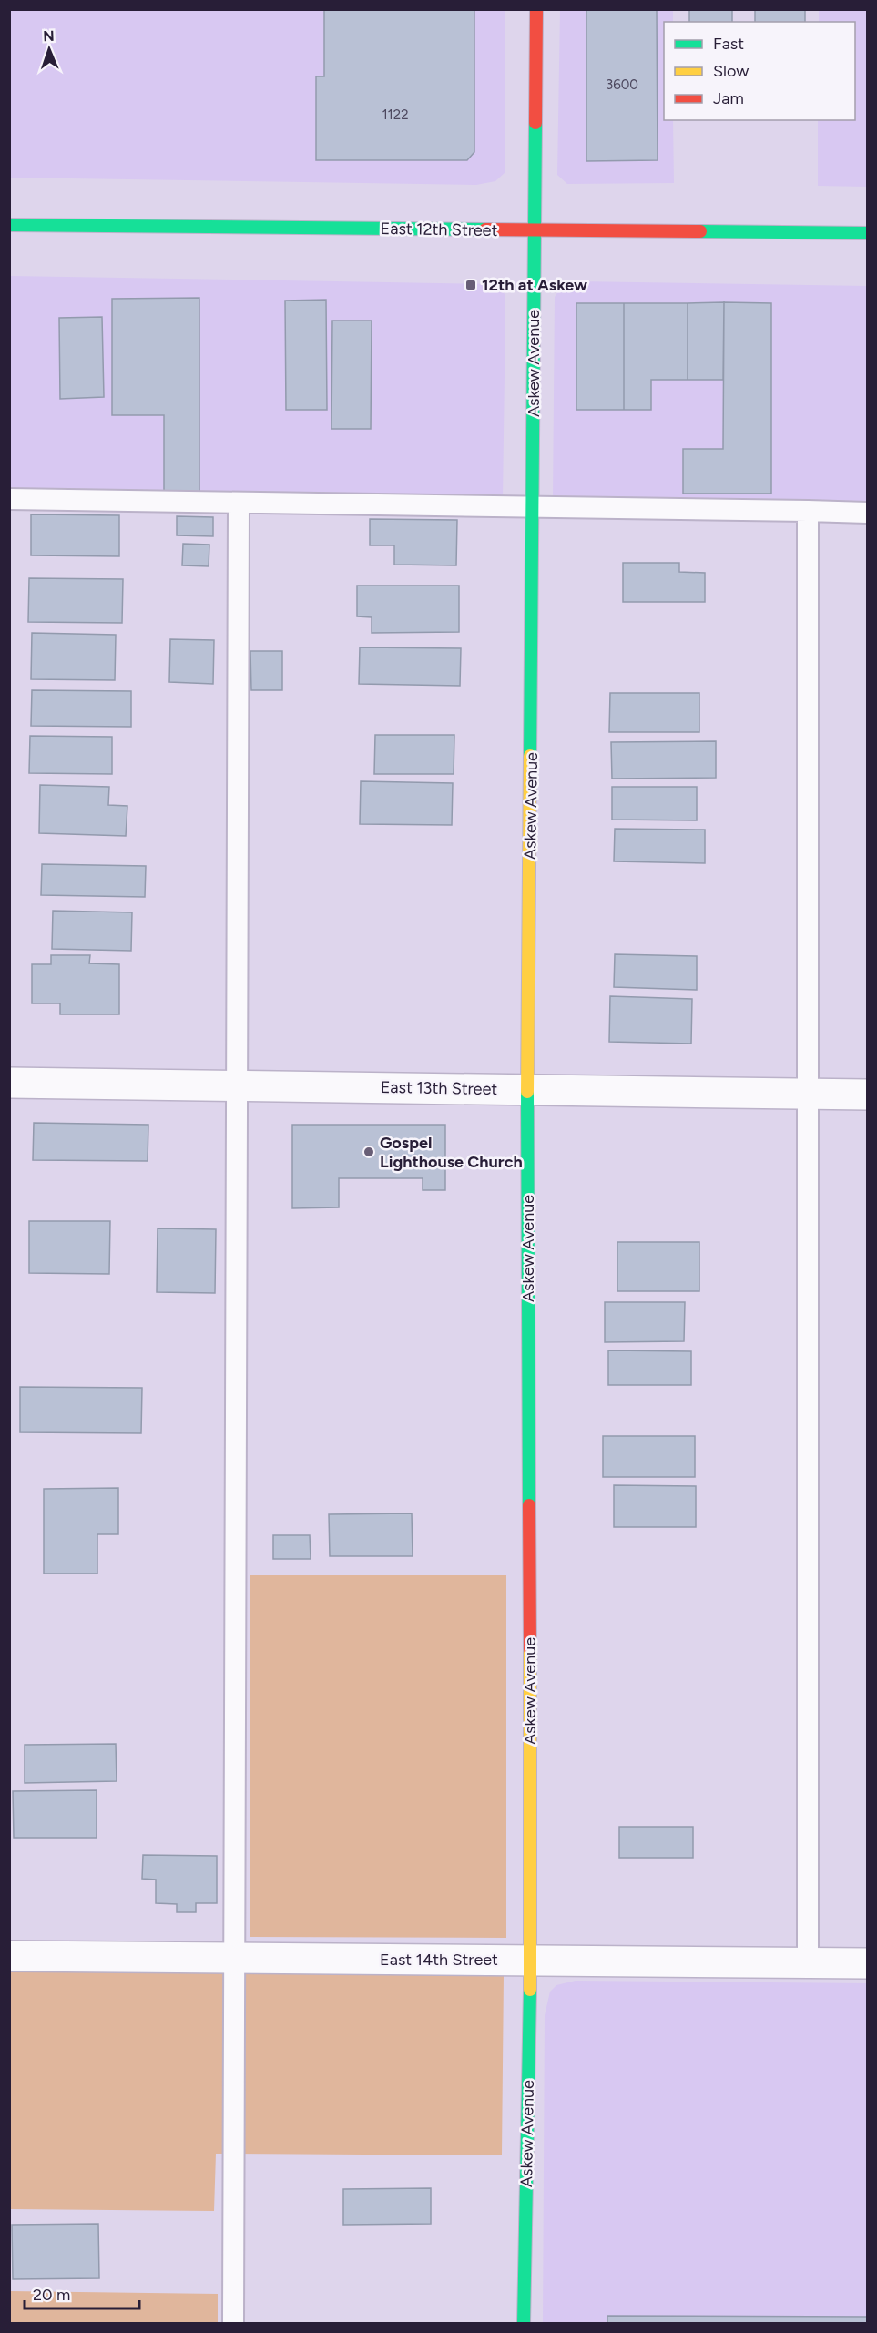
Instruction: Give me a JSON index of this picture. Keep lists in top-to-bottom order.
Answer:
{
  "streets": {
    "street": [
      "East 12th Street",
      "Askew Avenue",
      "East 13th Street",
      "East 14th Street"
    ]
  },
  "crossings": [
    ["East 12th Street", "Askew Avenue"],
    ["Askew Avenue", "East 13th Street"],
    ["Askew Avenue", "East 14th Street"]
  ],
  "places": {
    "transit": ["12th at Askew"],
    "other": ["Gospel Lighthouse Church"]
  },
  "house_numbers": ["3600", "1122"],
  "legend": ["Fast", "Slow", "Jam"],
  "scale_bar": "20 m",
  "north": "top"
}
